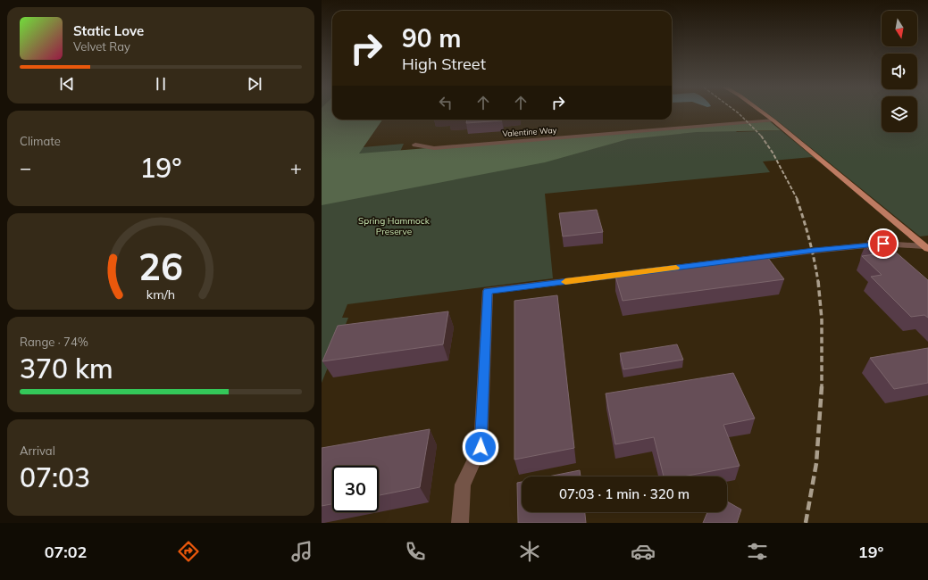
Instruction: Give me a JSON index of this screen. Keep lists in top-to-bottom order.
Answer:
{
  "streets": {
    "street": ["Valentine Way"]
  },
  "parks": ["Spring Hammock Preserve"],
  "north": "bottom",
  "page": {
    "turn": ["90 m", "High Street"],
    "song": ["Static Love", "Velvet Ray"],
    "tile": [
      "Climate",
      ["Range · 74%", "370 km"],
      ["Arrival", "07:03"]
    ],
    "heat": ["−", "19°", "+"],
    "limit": "30",
    "trip": "07:03 · 1 min · 320 m",
    "tabs": ["07:02", "19°"],
    "gauge": ["26", "km/h"]
  }
}
